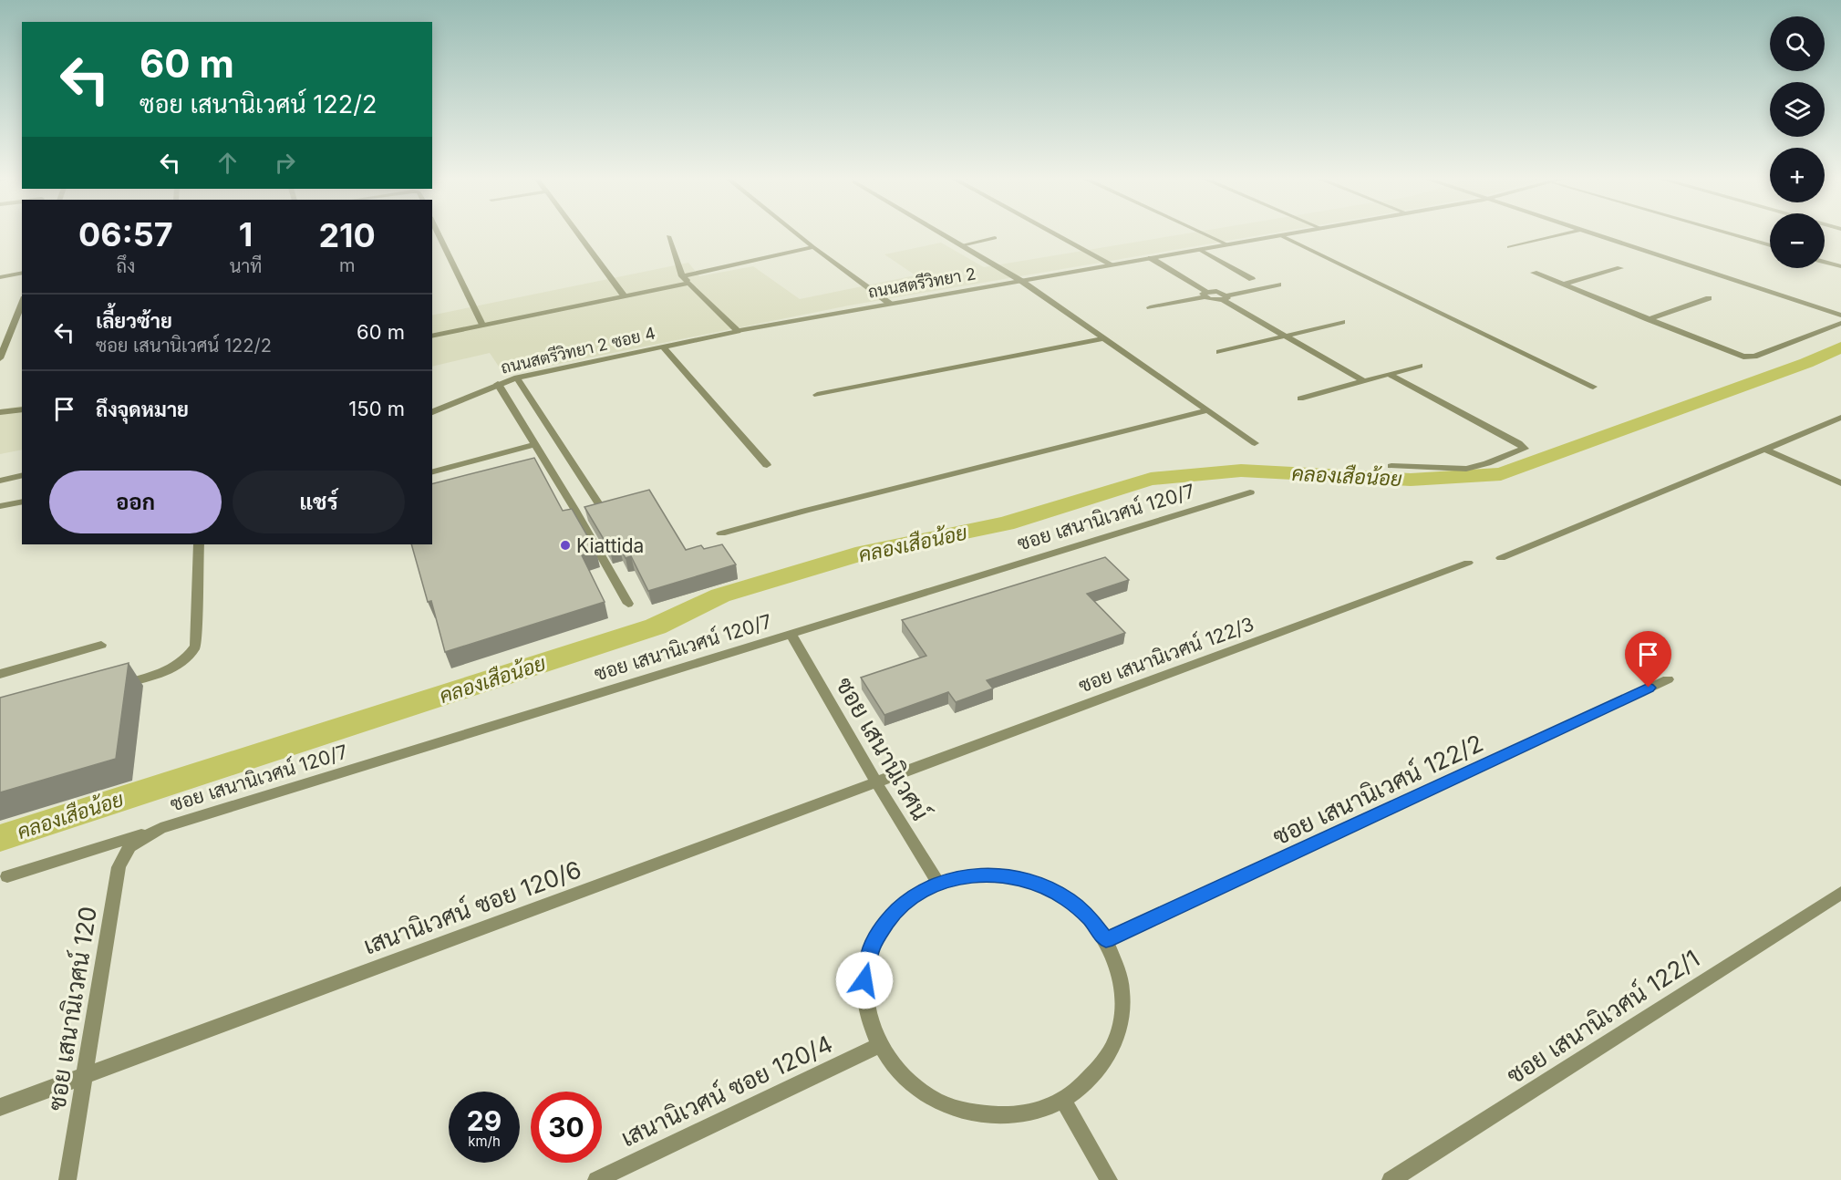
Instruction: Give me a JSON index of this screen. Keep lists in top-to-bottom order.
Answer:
{
  "streets": {
    "street": [
      "ถนนสตรีวิทยา 2",
      "ถนนสตรีวิทยา 2 ซอย 4",
      "ซอย เสนานิเวศน์ 120/7",
      "ซอย เสนานิเวศน์ 122/3",
      "ซอย เสนานิเวศน์",
      "ซอย เสนานิเวศน์ 122/2",
      "เสนานิเวศน์ ซอย 120/6",
      "ซอย เสนานิเวศน์ 120",
      "ซอย เสนานิเวศน์ 122/1",
      "เสนานิเวศน์ ซอย 120/4"
    ]
  },
  "crossings": [
    ["ถนนสตรีวิทยา 2", "ถนนสตรีวิทยา 2 ซอย 4"],
    ["ซอย เสนานิเวศน์ 120/7", "ซอย เสนานิเวศน์"],
    ["ซอย เสนานิเวศน์ 120/7", "ซอย เสนานิเวศน์ 120"],
    ["ซอย เสนานิเวศน์ 122/3", "ซอย เสนานิเวศน์"],
    ["ซอย เสนานิเวศน์ 122/3", "เสนานิเวศน์ ซอย 120/6"],
    ["ซอย เสนานิเวศน์", "เสนานิเวศน์ ซอย 120/6"],
    ["เสนานิเวศน์ ซอย 120/6", "ซอย เสนานิเวศน์ 120"]
  ],
  "water": ["คลองเสือน้อย"],
  "places": ["Kiattida"],
  "page": {
    "map_buttons": ["+", "−"],
    "turn": ["60 m", "ซอย เสนานิเวศน์ 122/2"],
    "eta": [
      "06:57",
      "ถึง",
      "1",
      "นาที",
      "210",
      "m"
    ],
    "list": [
      {
        "name": "เลี้ยวซ้าย",
        "note": "ซอย เสนานิเวศน์ 122/2",
        "value": "60 m"
      },
      {
        "name": "ถึงจุดหมาย",
        "value": "150 m"
      }
    ],
    "buttons": ["ออก", "แชร์"],
    "speed": "29 km/h",
    "limit": "30"
  }
}
